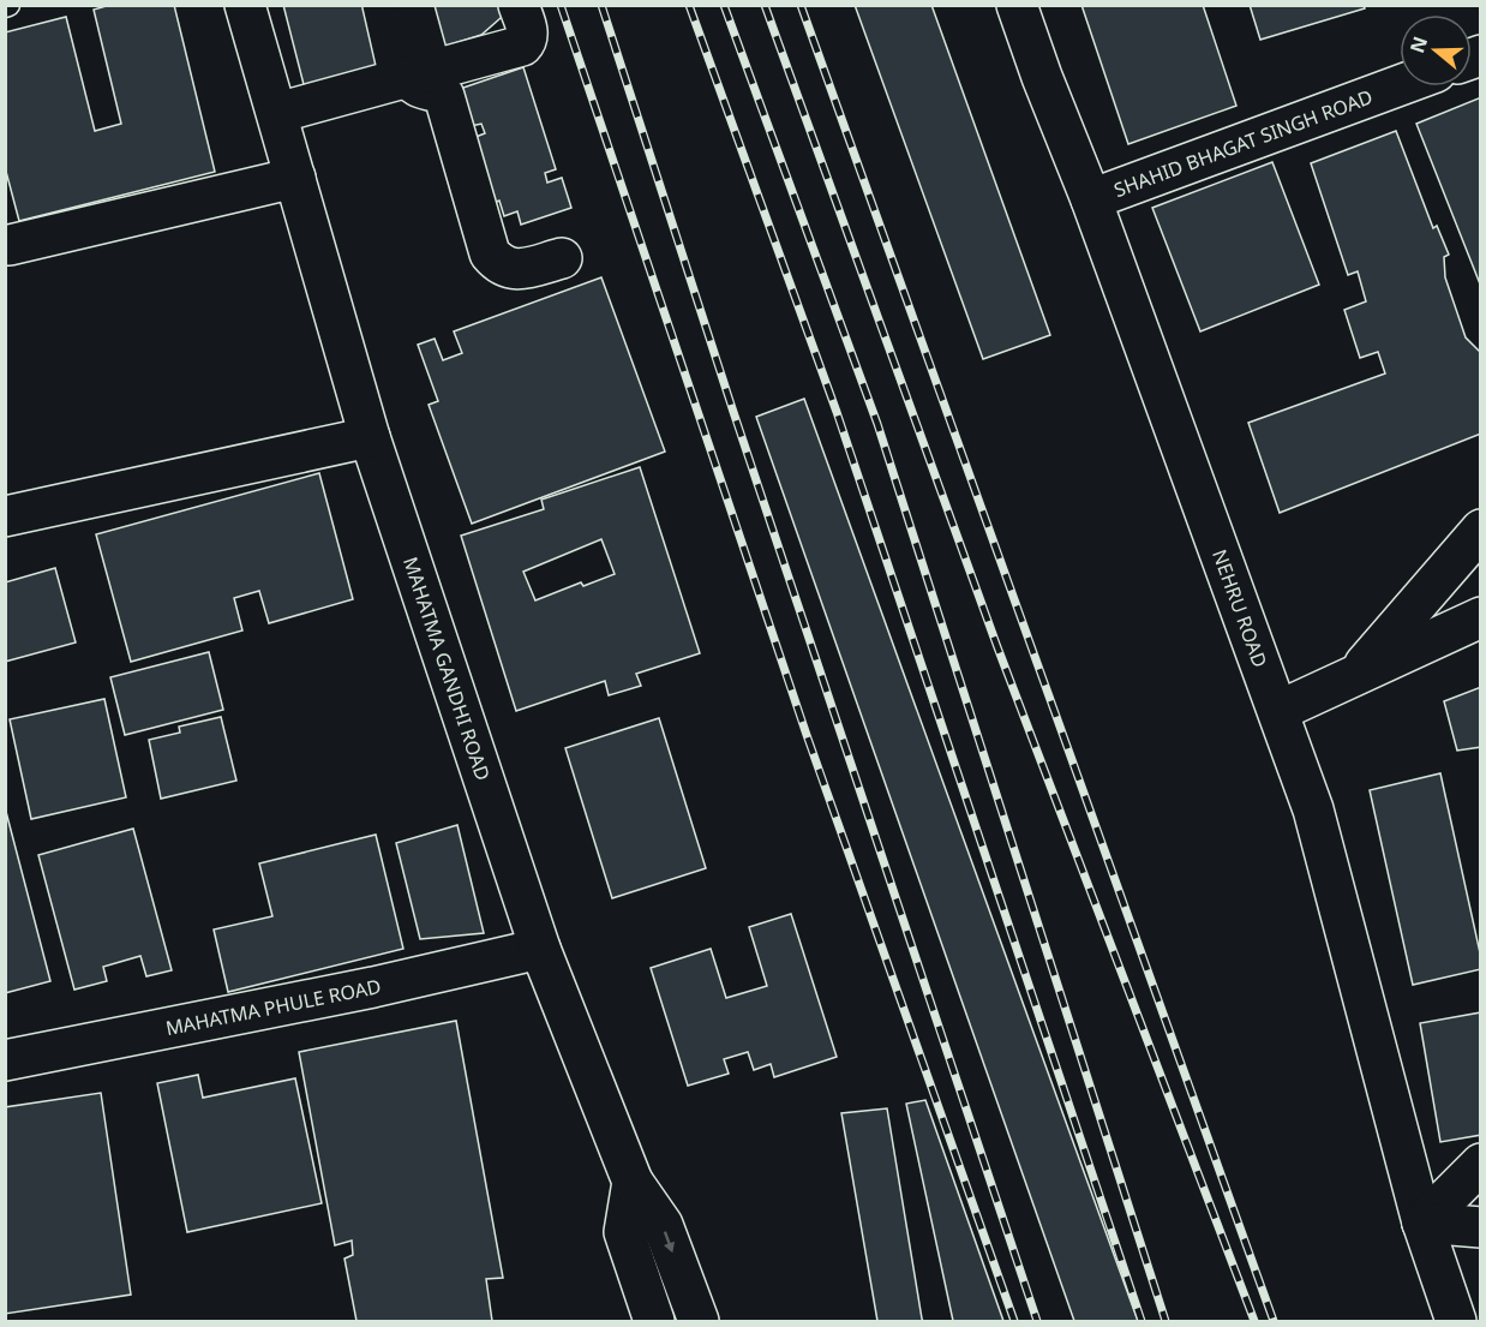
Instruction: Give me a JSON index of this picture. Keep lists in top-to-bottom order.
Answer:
{
  "streets": {
    "street": [
      "SHAHID BHAGAT SINGH ROAD",
      "NEHRU ROAD",
      "MAHATMA GANDHI ROAD",
      "MAHATMA PHULE ROAD"
    ]
  },
  "crossings": [
    ["SHAHID BHAGAT SINGH ROAD", "NEHRU ROAD"],
    ["MAHATMA GANDHI ROAD", "MAHATMA PHULE ROAD"]
  ],
  "north": "left"
}
